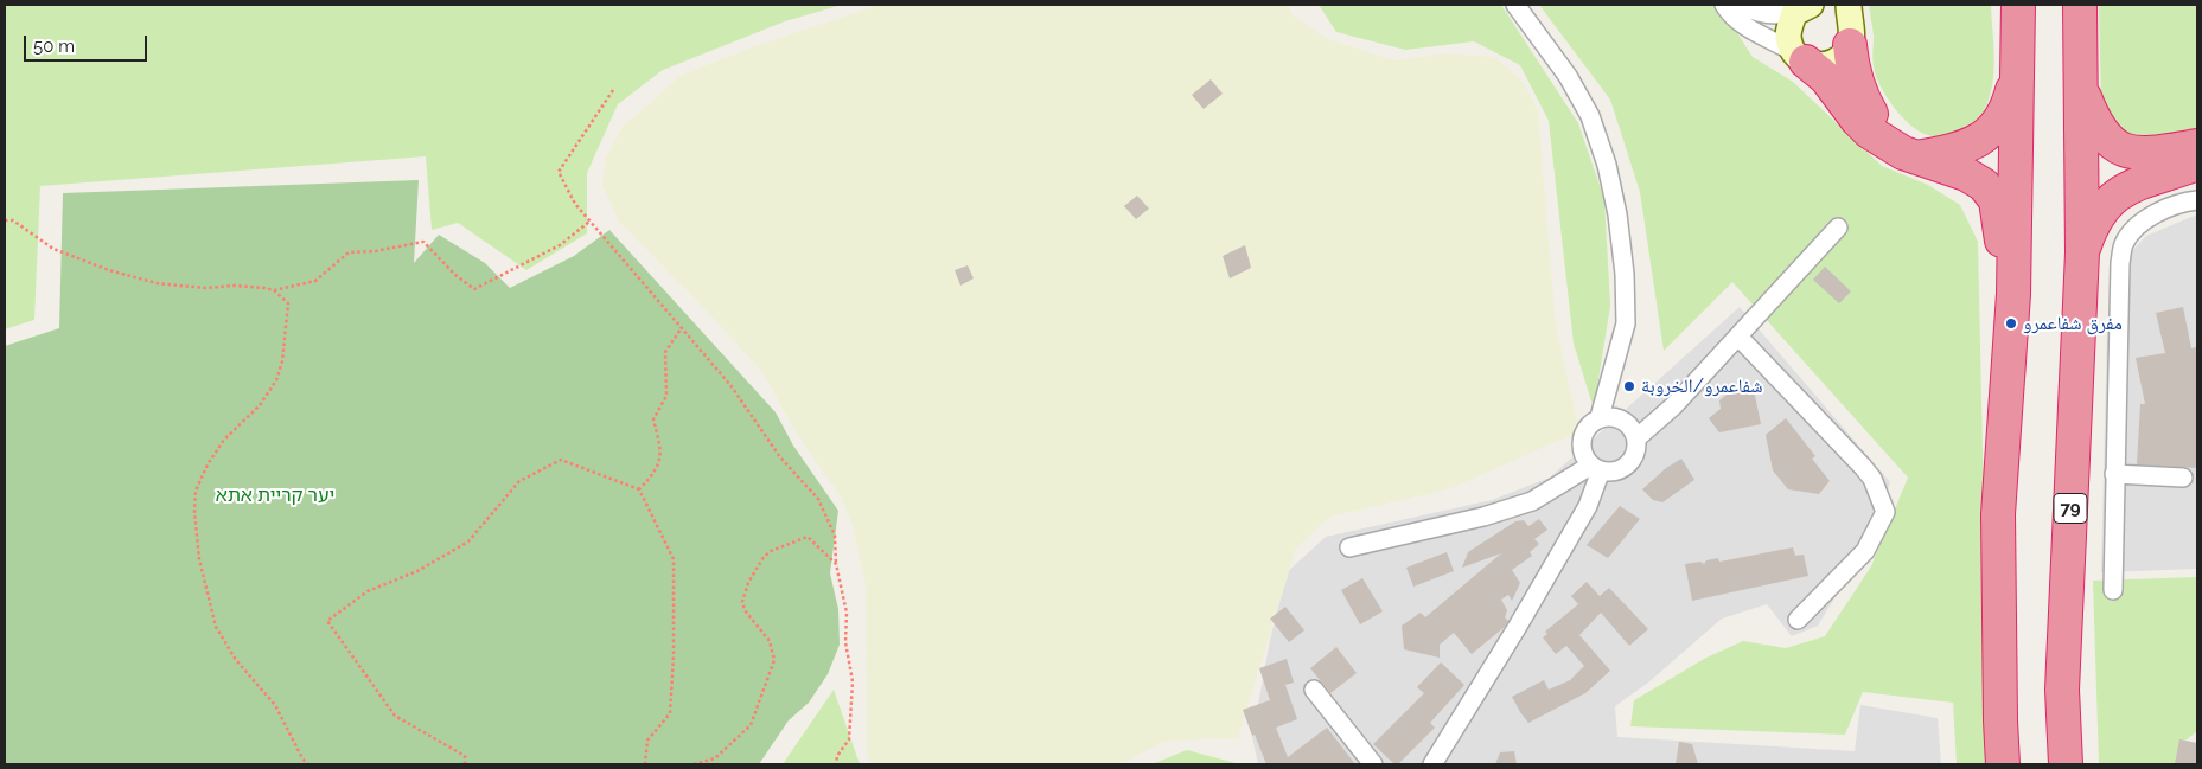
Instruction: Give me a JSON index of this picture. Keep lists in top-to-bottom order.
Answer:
{
  "streets": {
    "highway": ["79"]
  },
  "parks": ["יער קריית אתא"],
  "places": ["مفرق شفاعمرو", "شفاعمرو/الخروبة"],
  "scale_bar": "50 m"
}
